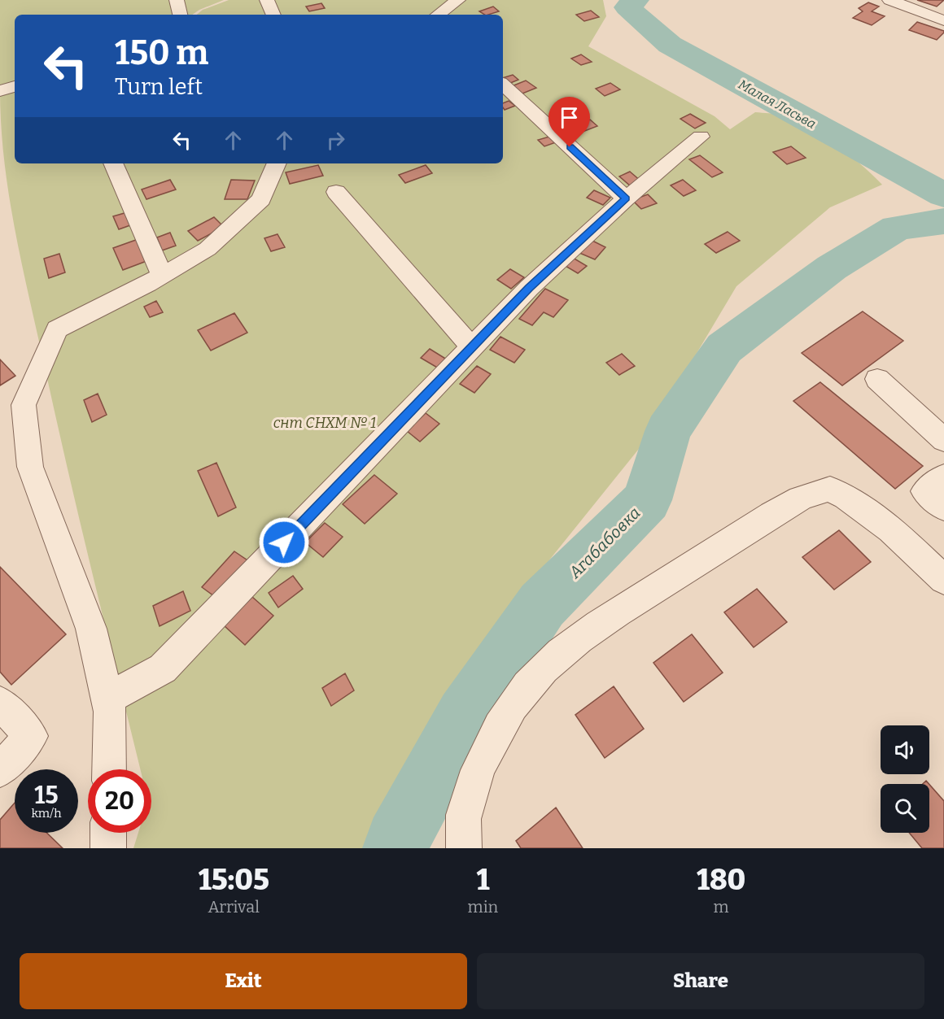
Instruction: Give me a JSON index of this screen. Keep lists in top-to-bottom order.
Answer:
{
  "water": ["Малая Ласьва", "Агабабовка"],
  "parks": ["снт СНХМ № 1"],
  "page": {
    "turn": ["150 m", "Turn left"],
    "speed": "15 km/h",
    "limit": "20",
    "eta": [
      "15:05",
      "Arrival",
      "1",
      "min",
      "180",
      "m"
    ],
    "buttons": ["Exit", "Share"]
  }
}
